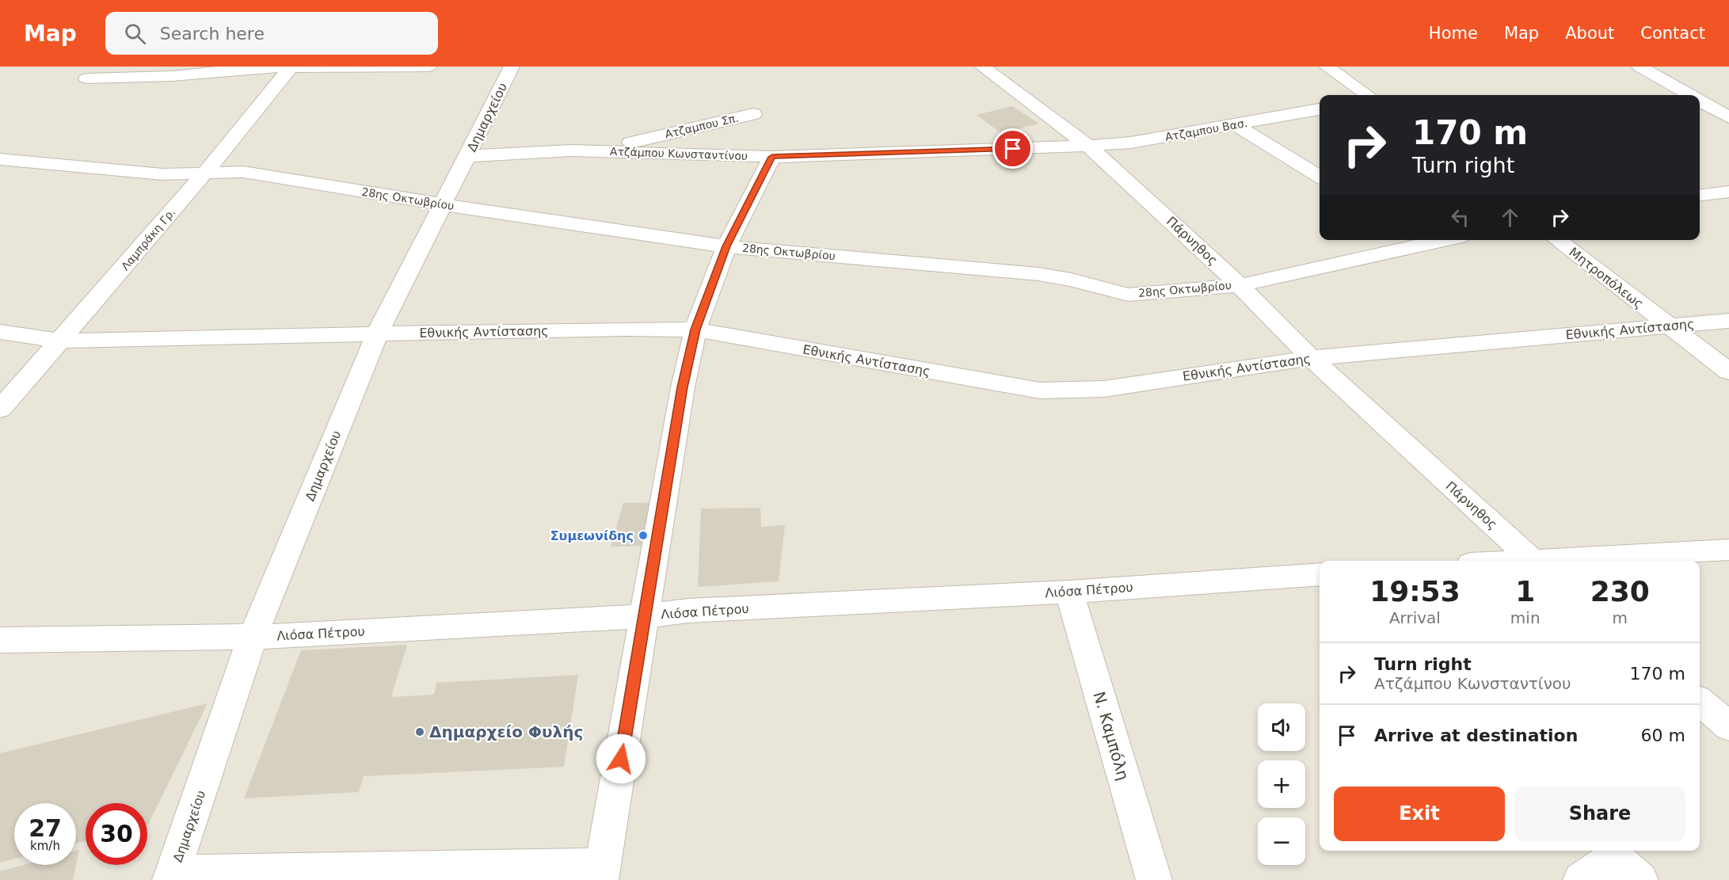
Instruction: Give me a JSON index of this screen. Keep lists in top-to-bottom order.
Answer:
{
  "streets": {
    "street": [
      "Δημαρχείου",
      "Ατζαμπου Σπ.",
      "Ατζαμπου Βασ.",
      "Ατζάμπου Κωνσταντίνου",
      "28ης Οκτωβρίου",
      "Λαμπράκη Γρ.",
      "Πάρνηθος",
      "Μητροπόλεως",
      "Εθνικής Αντίστασης",
      "Λιόσα Πέτρου",
      "Ν. Καμπόλη"
    ]
  },
  "crossings": [
    ["Δημαρχείου", "Ατζάμπου Κωνσταντίνου"],
    ["Δημαρχείου", "28ης Οκτωβρίου"],
    ["Δημαρχείου", "Εθνικής Αντίστασης"],
    ["Δημαρχείου", "Λιόσα Πέτρου"],
    ["Ατζαμπου Σπ.", "Ατζάμπου Κωνσταντίνου"],
    ["Ατζαμπου Βασ.", "Ατζάμπου Κωνσταντίνου"],
    ["Ατζαμπου Βασ.", "Πάρνηθος"],
    ["Ατζάμπου Κωνσταντίνου", "Πάρνηθος"],
    ["28ης Οκτωβρίου", "Λαμπράκη Γρ."],
    ["28ης Οκτωβρίου", "Πάρνηθος"],
    ["Λαμπράκη Γρ.", "Εθνικής Αντίστασης"],
    ["Πάρνηθος", "Εθνικής Αντίστασης"],
    ["Μητροπόλεως", "Εθνικής Αντίστασης"],
    ["Λιόσα Πέτρου", "Ν. Καμπόλη"]
  ],
  "places": ["Συμεωνίδης", "Δημαρχείο Φυλής"],
  "page": {
    "header": "Map",
    "search": "Search here",
    "nav": [
      "Home",
      "Map",
      "About",
      "Contact"
    ],
    "turn": ["170 m", "Turn right"],
    "eta": [
      "19:53",
      "Arrival",
      "1",
      "min",
      "230",
      "m"
    ],
    "list": [
      {
        "name": "Turn right",
        "note": "Ατζάμπου Κωνσταντίνου",
        "value": "170 m"
      },
      {
        "name": "Arrive at destination",
        "value": "60 m"
      }
    ],
    "map_buttons": ["+", "−"],
    "buttons": ["Exit", "Share"],
    "speed": "27 km/h",
    "limit": "30"
  }
}
